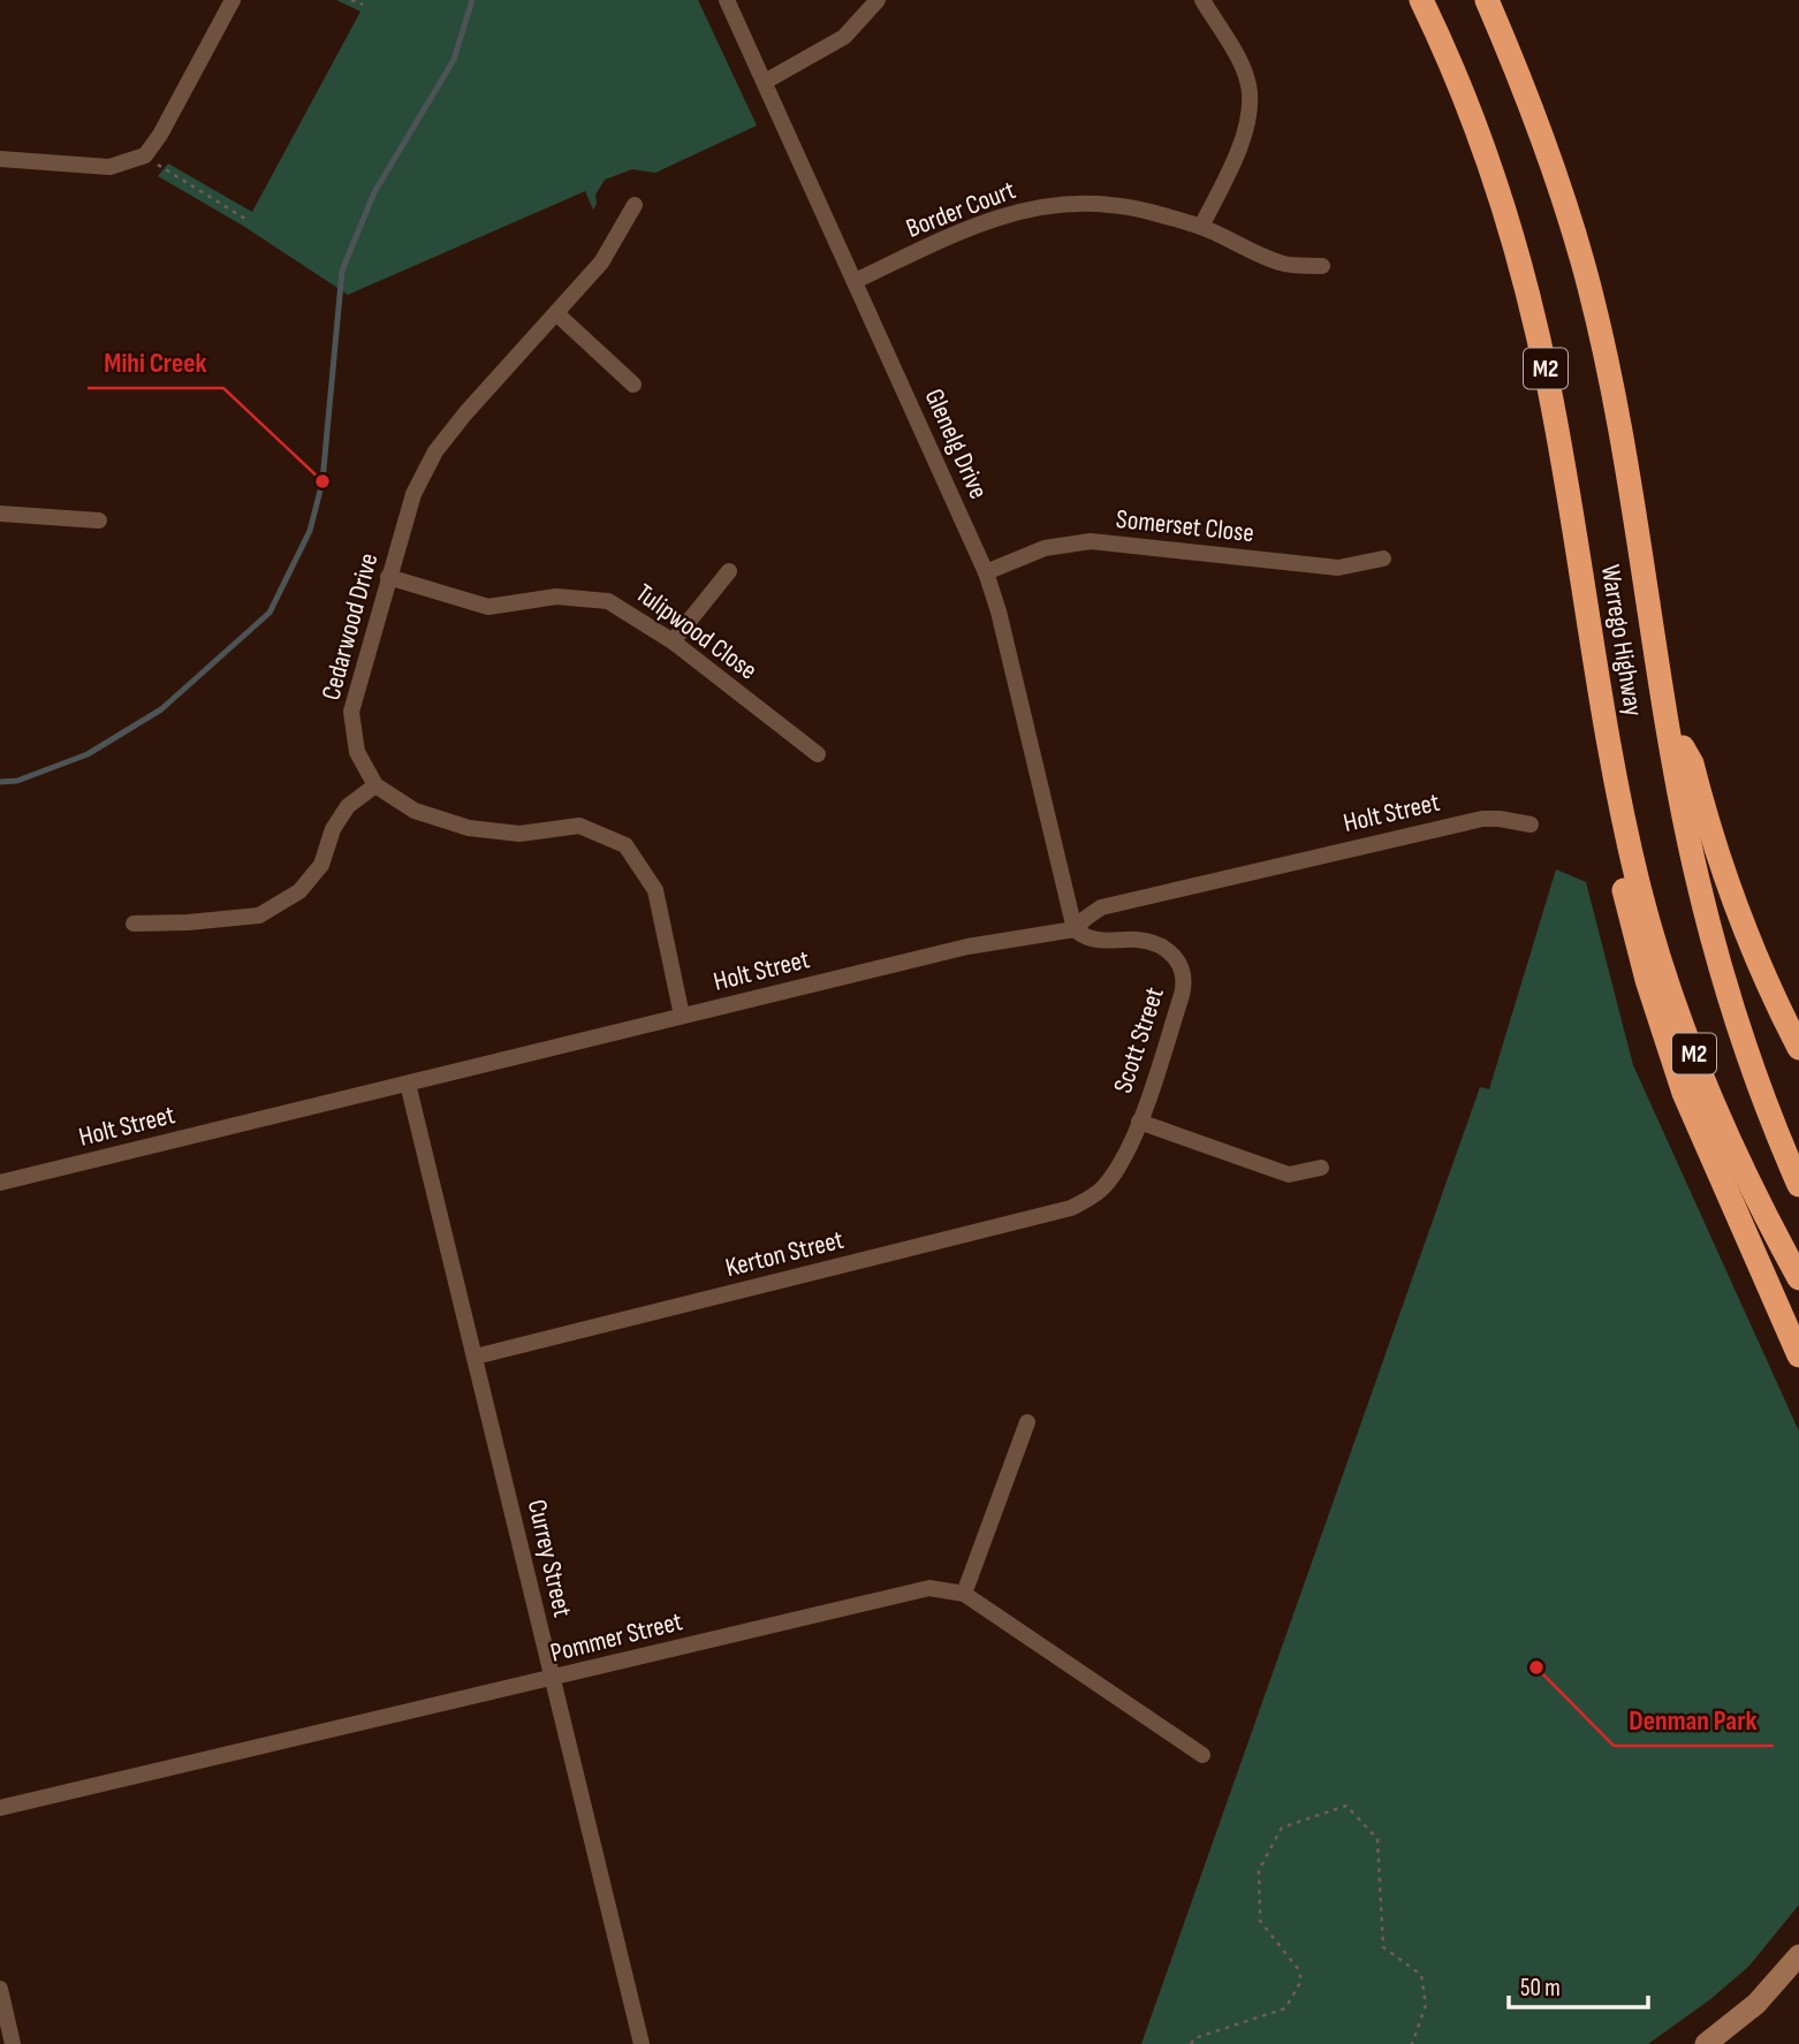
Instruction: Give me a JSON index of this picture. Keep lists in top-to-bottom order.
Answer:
{
  "streets": {
    "highway": ["M2", "Warrego Highway"],
    "street": [
      "Border Court",
      "Glenelg Drive",
      "Somerset Close",
      "Cedarwood Drive",
      "Tulipwood Close",
      "Holt Street",
      "Scott Street",
      "Kerton Street",
      "Currey Street",
      "Pommer Street"
    ]
  },
  "crossings": [
    ["Border Court", "Glenelg Drive"],
    ["Glenelg Drive", "Somerset Close"],
    ["Glenelg Drive", "Holt Street"],
    ["Glenelg Drive", "Scott Street"],
    ["Cedarwood Drive", "Tulipwood Close"],
    ["Cedarwood Drive", "Holt Street"],
    ["Holt Street", "Scott Street"],
    ["Holt Street", "Currey Street"],
    ["Scott Street", "Kerton Street"],
    ["Kerton Street", "Currey Street"],
    ["Currey Street", "Pommer Street"]
  ],
  "places": ["Mihi Creek", "Denman Park"],
  "scale_bar": "50 m"
}
